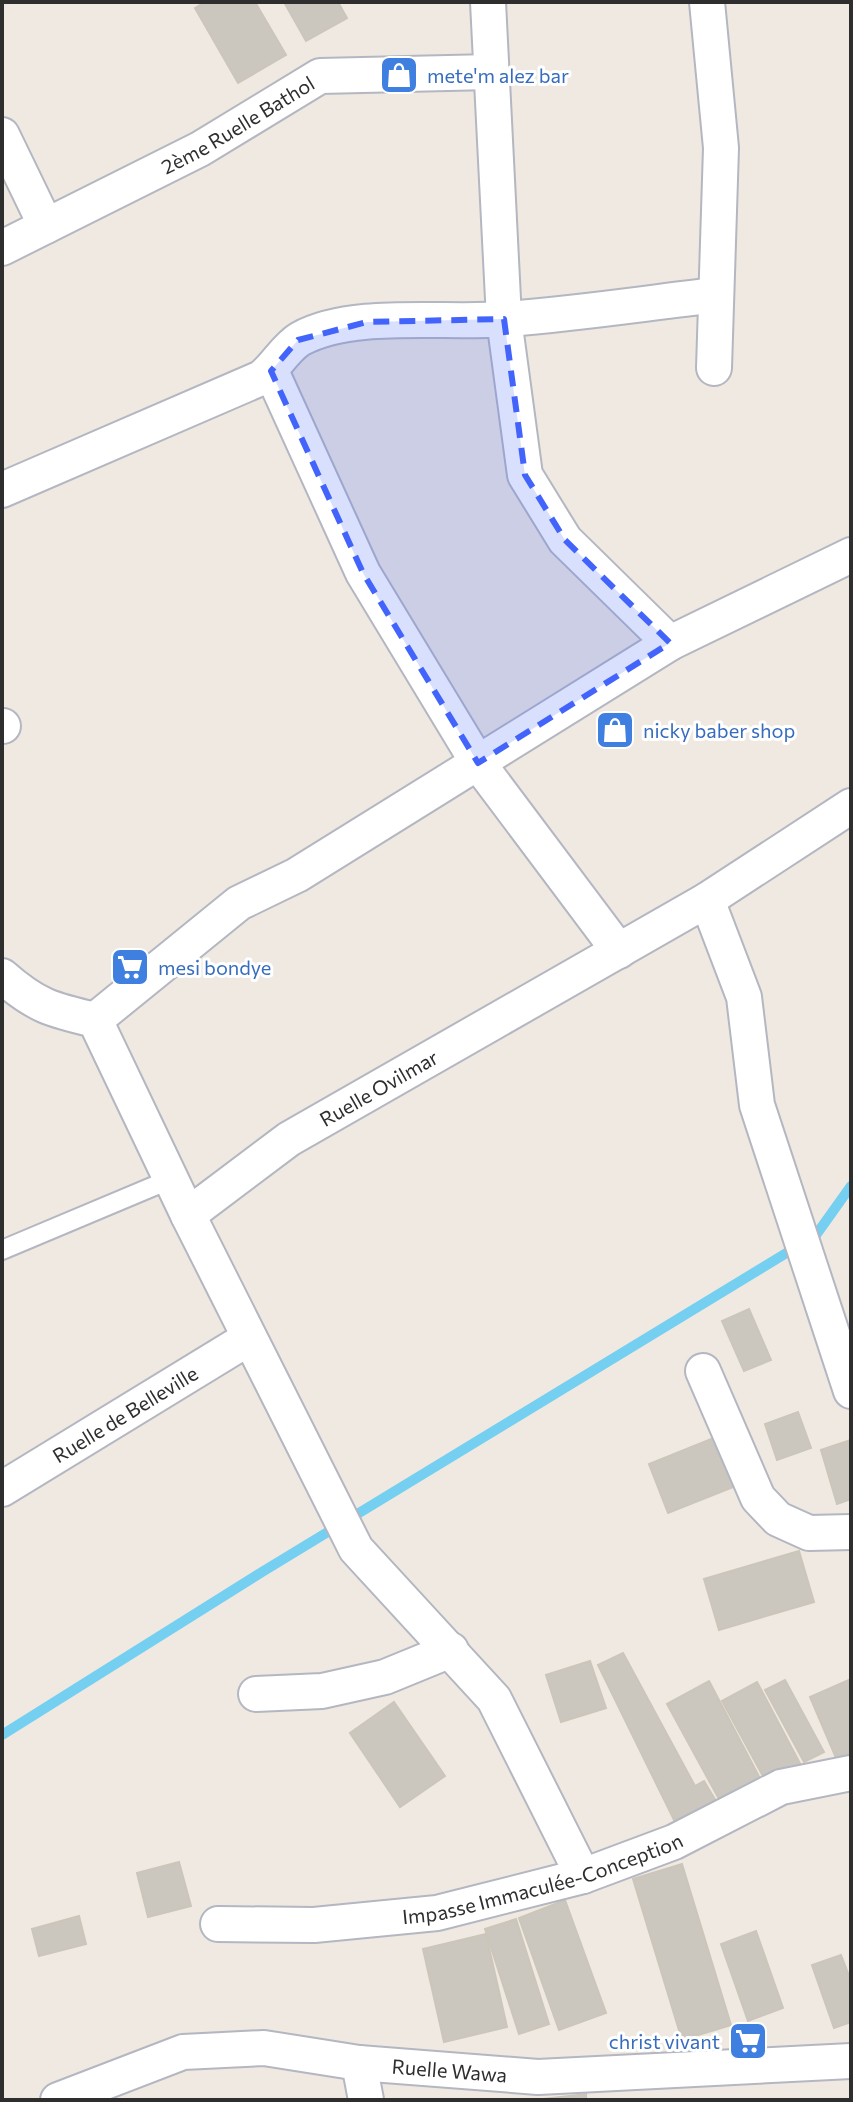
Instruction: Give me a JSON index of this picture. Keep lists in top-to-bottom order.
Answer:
{
  "streets": {
    "street": [
      "2ème Ruelle Bathol",
      "Ruelle Ovilmar",
      "Ruelle de Belleville",
      "Impasse Immaculée-Conception",
      "Ruelle Wawa"
    ]
  },
  "places": {
    "shop": ["mete'm alez bar", "nicky baber shop"],
    "supermarket": ["mesi bondye", "christ vivant"]
  }
}
